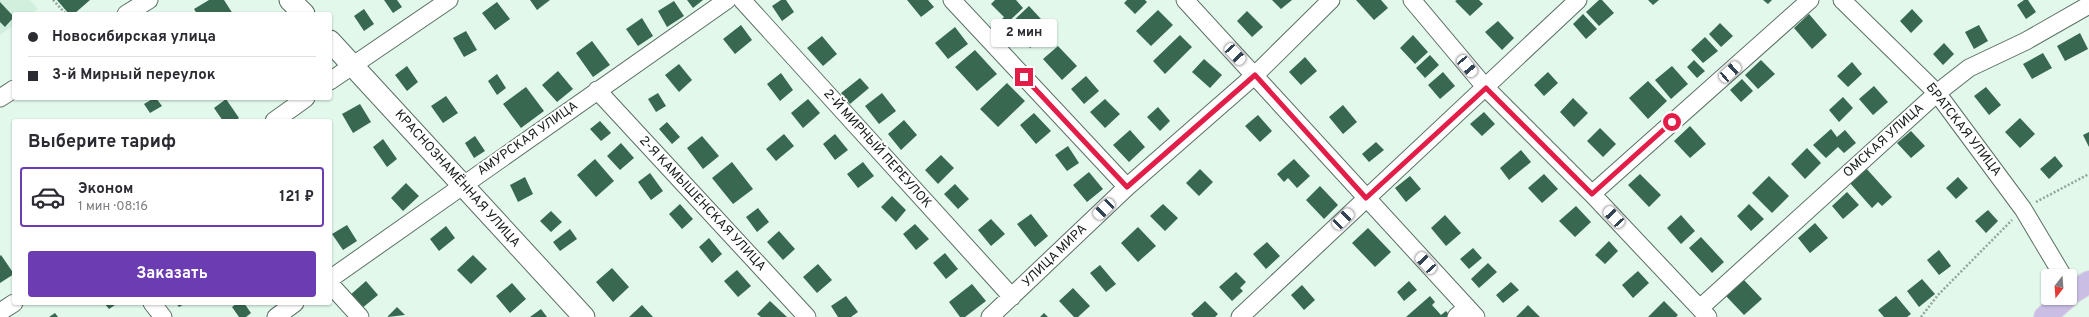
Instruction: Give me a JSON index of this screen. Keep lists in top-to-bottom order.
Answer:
{
  "streets": {
    "street": [
      "БРАТСКАЯ УЛИЦА",
      "АМУРСКАЯ УЛИЦА",
      "ОМСКАЯ УЛИЦА",
      "2-Й МИРНЫЙ ПЕРЕУЛОК",
      "КРАСНОЗНАМЁННАЯ УЛИЦА",
      "2-Я КАМЫШЕНСКАЯ УЛИЦА",
      "УЛИЦА МИРА"
    ]
  },
  "crossings": [
    ["БРАТСКАЯ УЛИЦА", "ОМСКАЯ УЛИЦА"],
    ["АМУРСКАЯ УЛИЦА", "КРАСНОЗНАМЁННАЯ УЛИЦА"],
    ["АМУРСКАЯ УЛИЦА", "2-Я КАМЫШЕНСКАЯ УЛИЦА"],
    ["2-Й МИРНЫЙ ПЕРЕУЛОК", "УЛИЦА МИРА"]
  ],
  "north": "bottom",
  "page": {
    "banner": ["Новосибирская улица", "3-й Мирный переулок"],
    "bubble": "2 мин",
    "heading": "Выберите тариф",
    "list": [
      {
        "name": "Эконом",
        "note": "1 мин · 08:16",
        "value": "121 ₽"
      }
    ],
    "buttons": "Заказать"
  }
}
